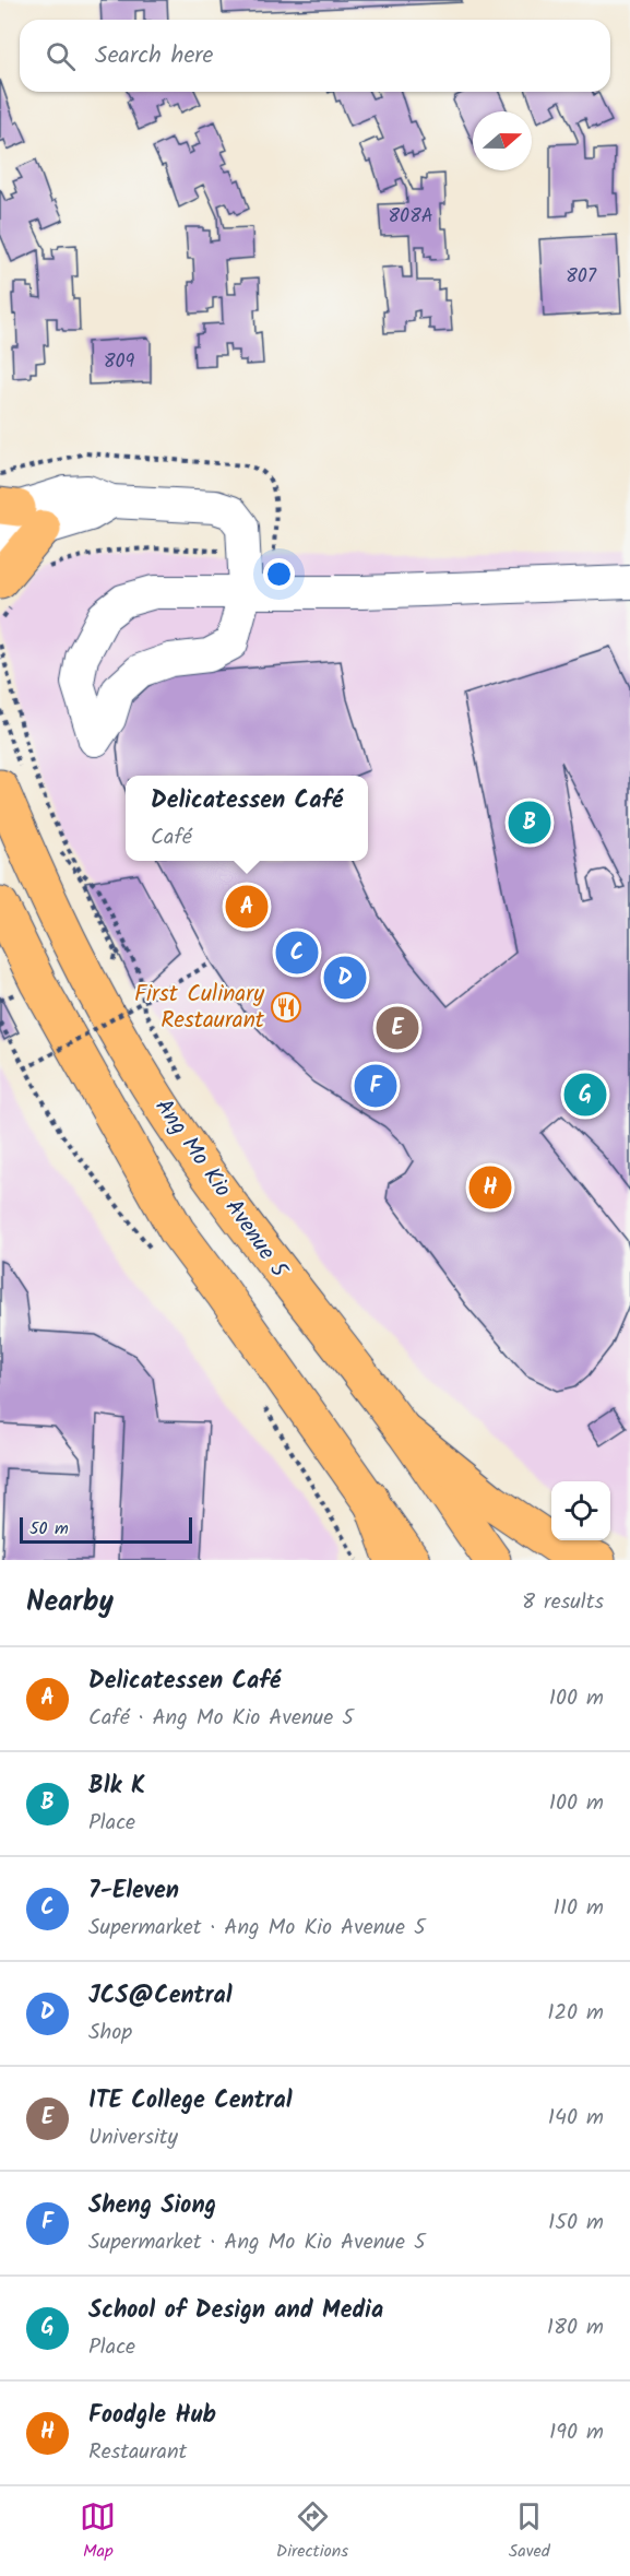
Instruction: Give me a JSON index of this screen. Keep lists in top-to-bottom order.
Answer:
{
  "streets": {
    "main road": ["Ang Mo Kio Avenue 5"]
  },
  "places": {
    "restaurant": ["First Culinary Restaurant"]
  },
  "house_numbers": ["808A", "807", "809"],
  "scale_bar": "50 m",
  "north": "right",
  "page": {
    "search": "Search here",
    "popup": ["Delicatessen Café", "Café"],
    "pins": [
      "B",
      "A",
      "C",
      "D",
      "E",
      "F",
      "G",
      "H"
    ],
    "scale": "50 m",
    "heading": ["Nearby", "8 results"],
    "list": [
      {
        "mark": "A",
        "name": "Delicatessen Café",
        "note": "Café · Ang Mo Kio Avenue 5",
        "value": "100 m"
      },
      {
        "mark": "B",
        "name": "Blk K",
        "note": "Place",
        "value": "100 m"
      },
      {
        "mark": "C",
        "name": "7-Eleven",
        "note": "Supermarket · Ang Mo Kio Avenue 5",
        "value": "110 m"
      },
      {
        "mark": "D",
        "name": "JCS@Central",
        "note": "Shop",
        "value": "120 m"
      },
      {
        "mark": "E",
        "name": "ITE College Central",
        "note": "University",
        "value": "140 m"
      },
      {
        "mark": "F",
        "name": "Sheng Siong",
        "note": "Supermarket · Ang Mo Kio Avenue 5",
        "value": "150 m"
      },
      {
        "mark": "G",
        "name": "School of Design and Media",
        "note": "Place",
        "value": "180 m"
      },
      {
        "mark": "H",
        "name": "Foodgle Hub",
        "note": "Restaurant",
        "value": "190 m"
      }
    ],
    "nav": ["Map", "Directions", "Saved"]
  }
}
